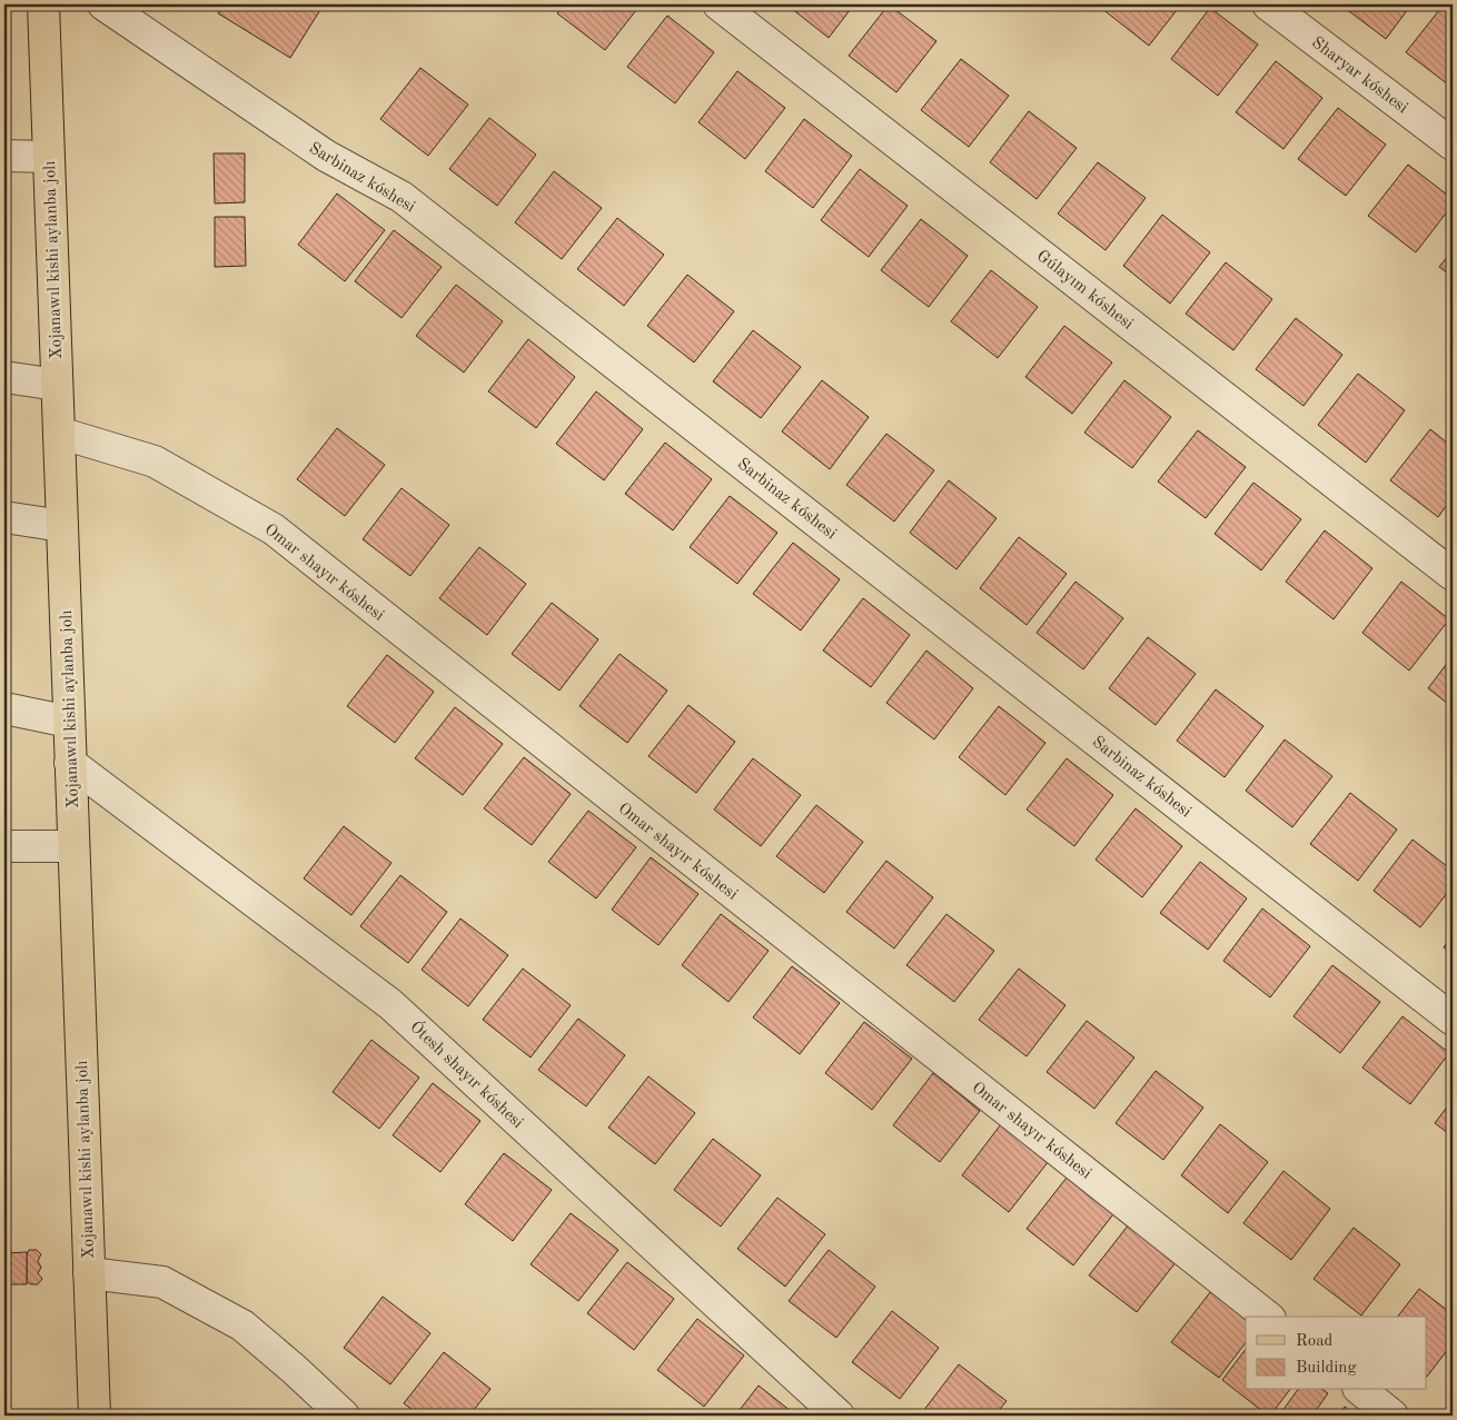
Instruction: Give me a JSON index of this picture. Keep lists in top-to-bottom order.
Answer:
{
  "streets": {
    "main road": ["Xojanawıl kishi aylanba jolı"],
    "street": [
      "Sharyar kóshesi",
      "Sarbinaz kóshesi",
      "Gúlayım kóshesi",
      "Omar shayır kóshesi",
      "Ótesh shayır kóshesi"
    ]
  },
  "crossings": [
    ["Xojanawıl kishi aylanba jolı", "Omar shayır kóshesi"],
    ["Xojanawıl kishi aylanba jolı", "Ótesh shayır kóshesi"]
  ],
  "legend": ["Road", "Building"]
}
